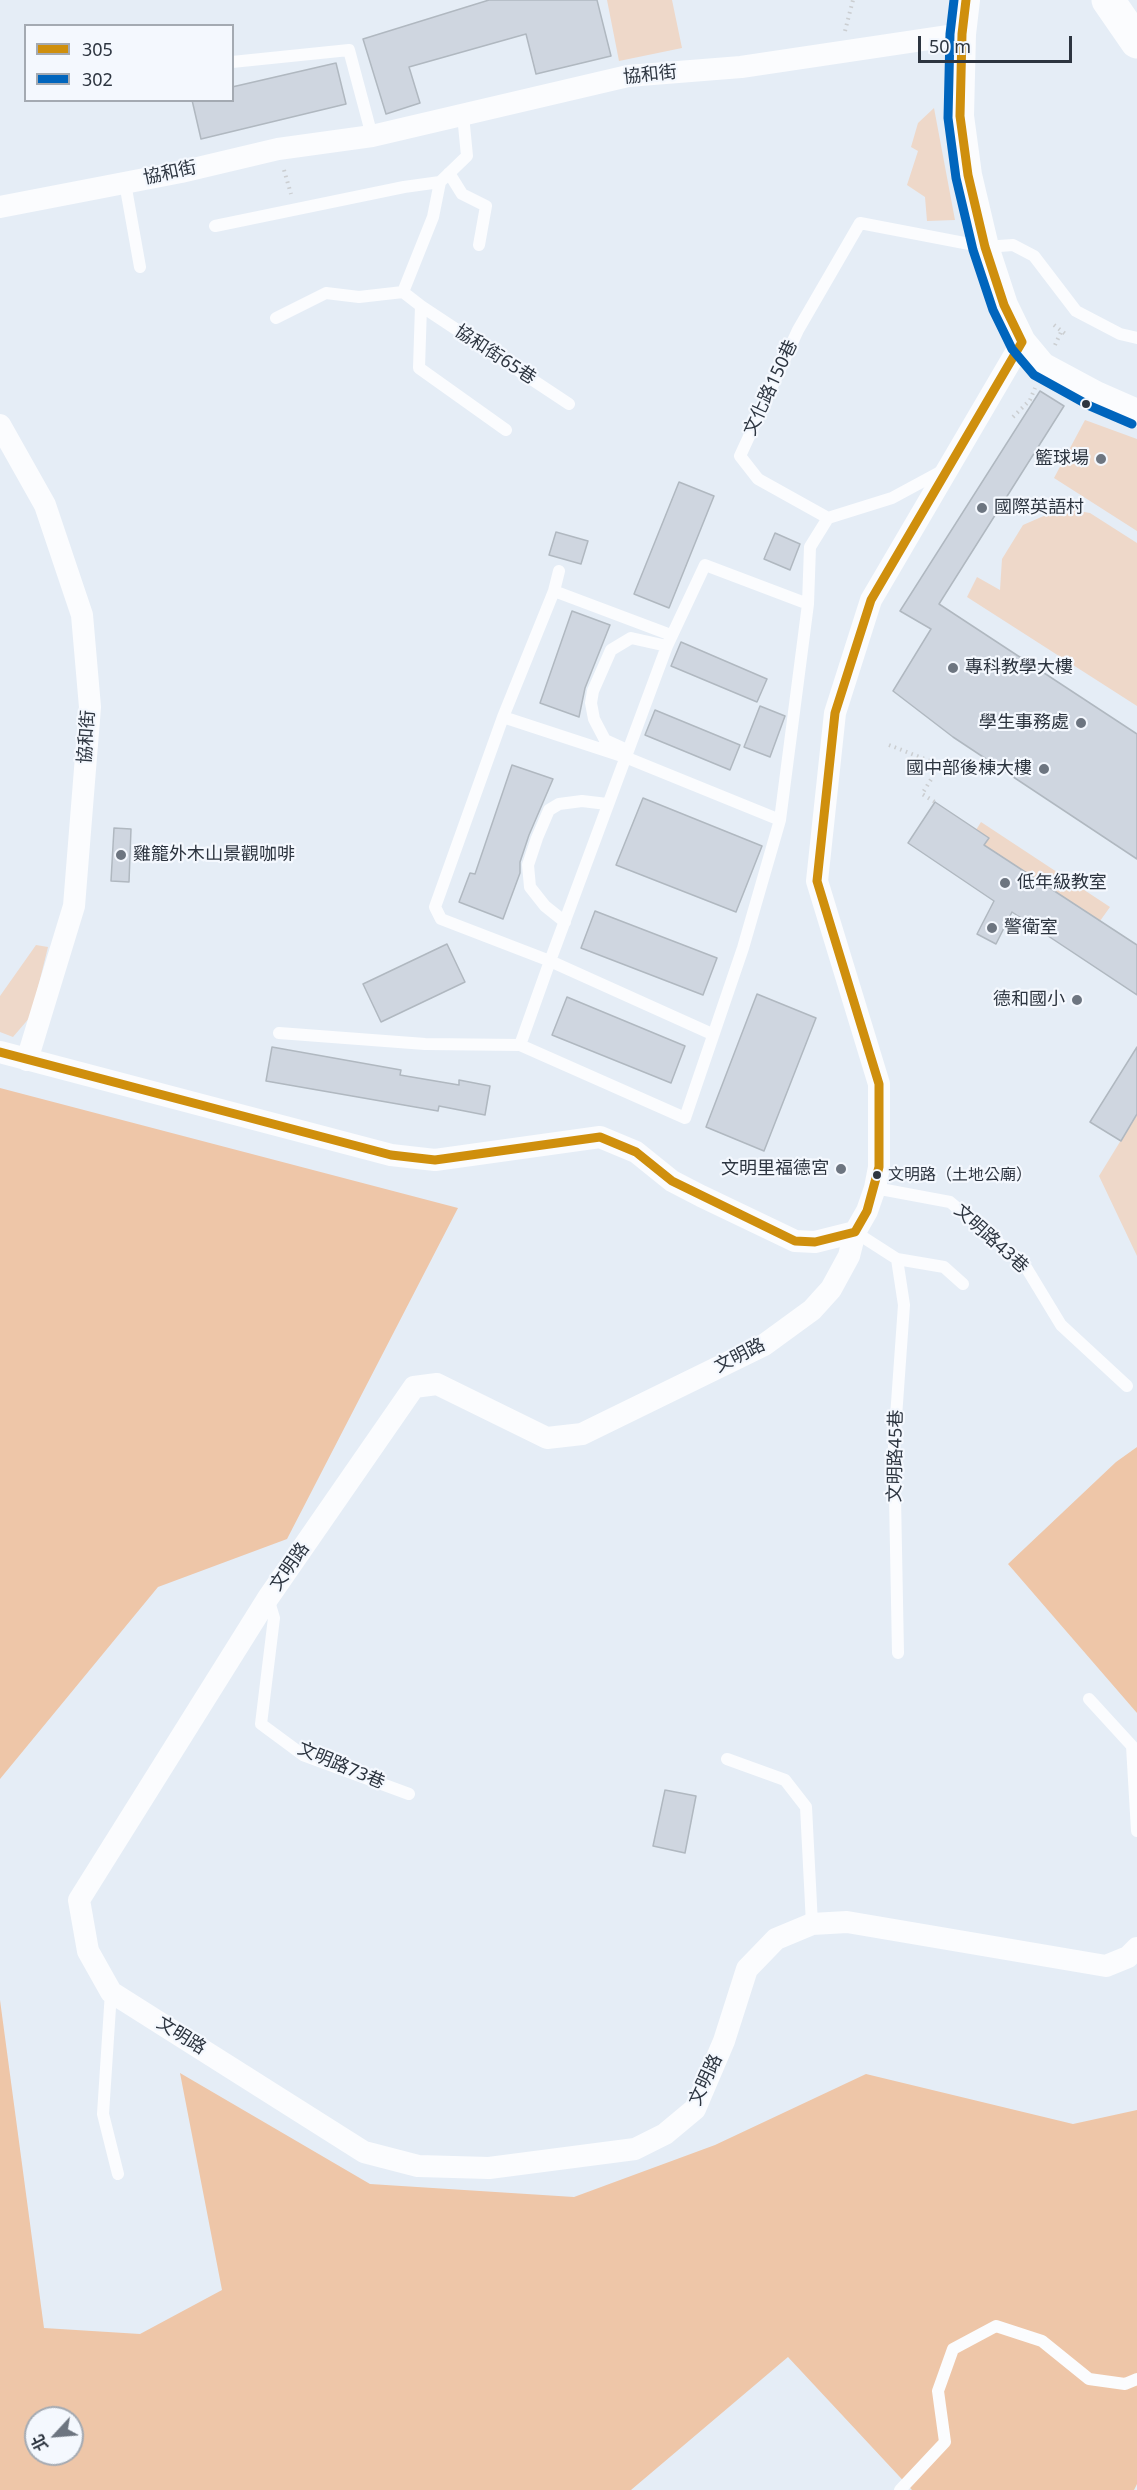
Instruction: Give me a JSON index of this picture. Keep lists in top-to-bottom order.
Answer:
{
  "streets": {
    "street": ["協和街", "文明路"],
    "lane": [
      "協和街65巷",
      "文化路150巷",
      "文明路43巷",
      "文明路45巷",
      "文明路73巷"
    ]
  },
  "crossings": [
    ["文明路43巷", "文明路"],
    ["文明路", "文明路73巷"]
  ],
  "places": [
    "籃球場",
    "國際英語村",
    "專科教學大樓",
    "學生事務處",
    "國中部後棟大樓",
    "雞籠外木山景觀咖啡",
    "低年級教室",
    "警衛室",
    "德和國小",
    "文明里福德宮",
    "文明路（土地公廟）"
  ],
  "lines": ["transit line 305", "transit line 302"],
  "legend": ["305", "302"],
  "scale_bar": "50 m",
  "north": "bottom left"
}
